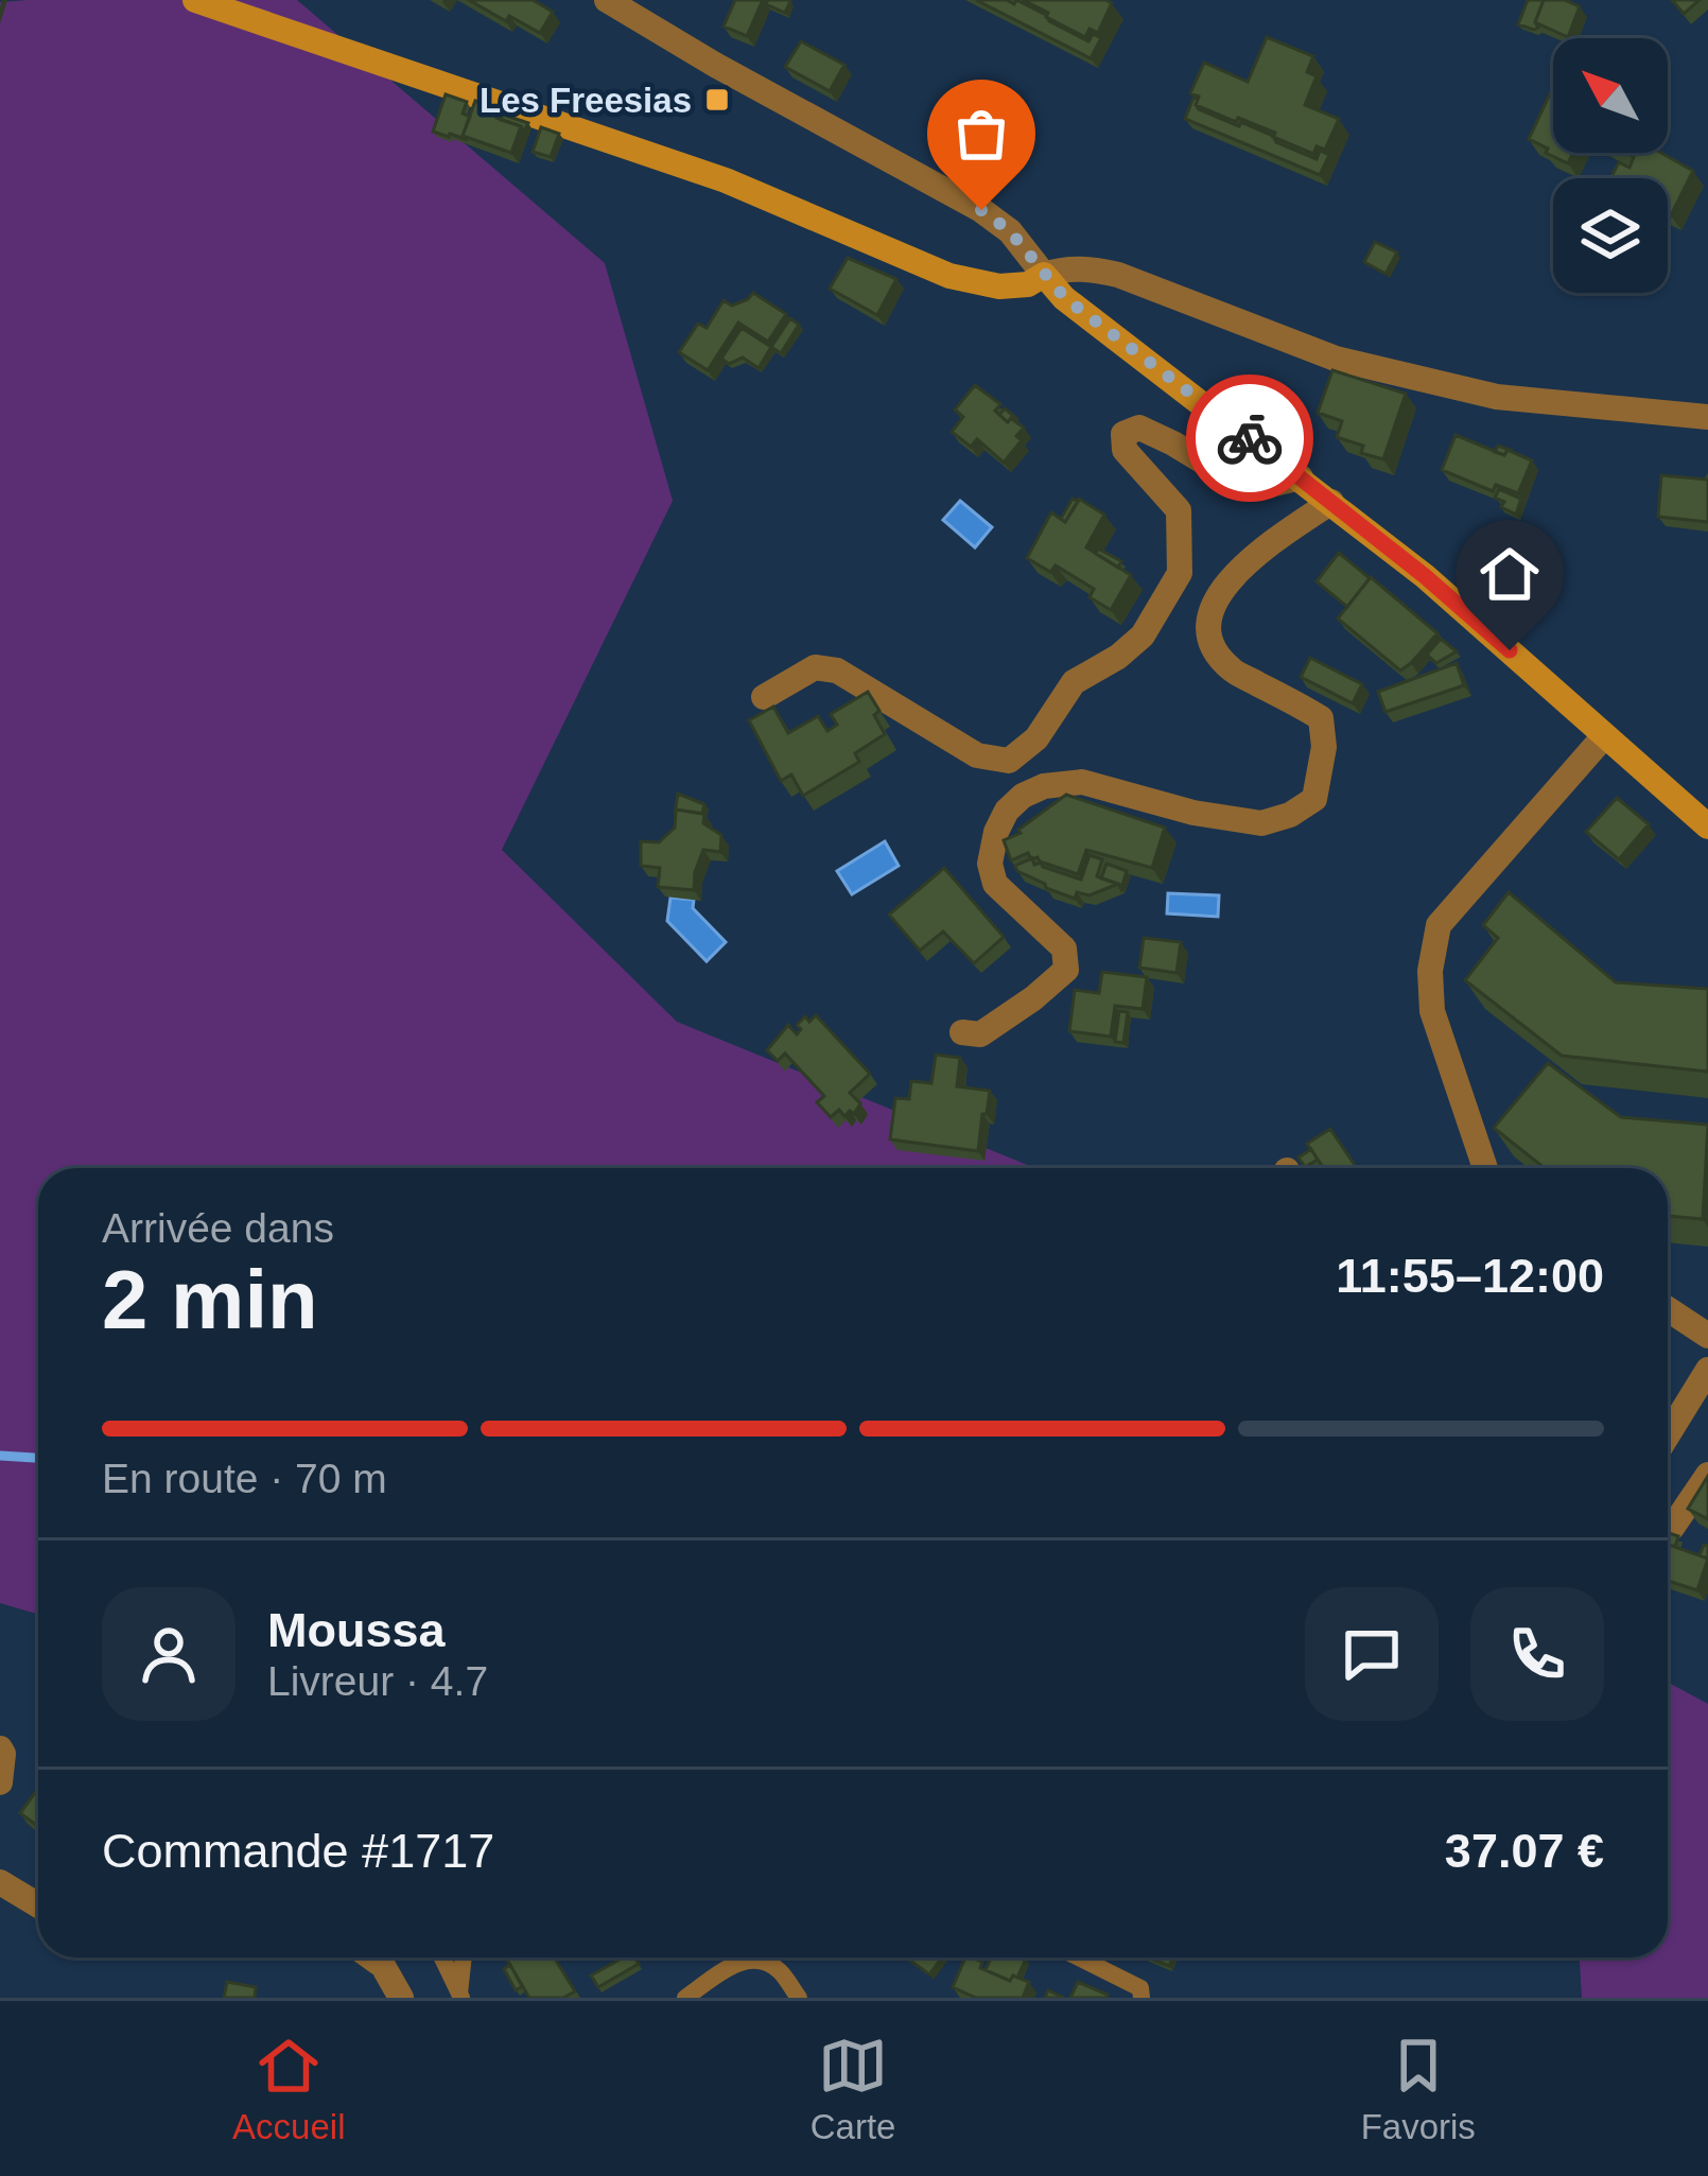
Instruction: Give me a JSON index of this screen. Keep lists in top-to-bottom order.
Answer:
{
  "places": {
    "transit": ["Les Freesias"]
  },
  "north": "top left",
  "page": {
    "heading": ["2 min", "Arrivée dans", "11:55–12:00"],
    "panel": [
      "Moussa",
      "Livreur · 4.7",
      "Commande #1717",
      "37.07 €"
    ],
    "bar": "En route · 70 m",
    "tabs": ["Accueil", "Carte", "Favoris"]
  }
}
